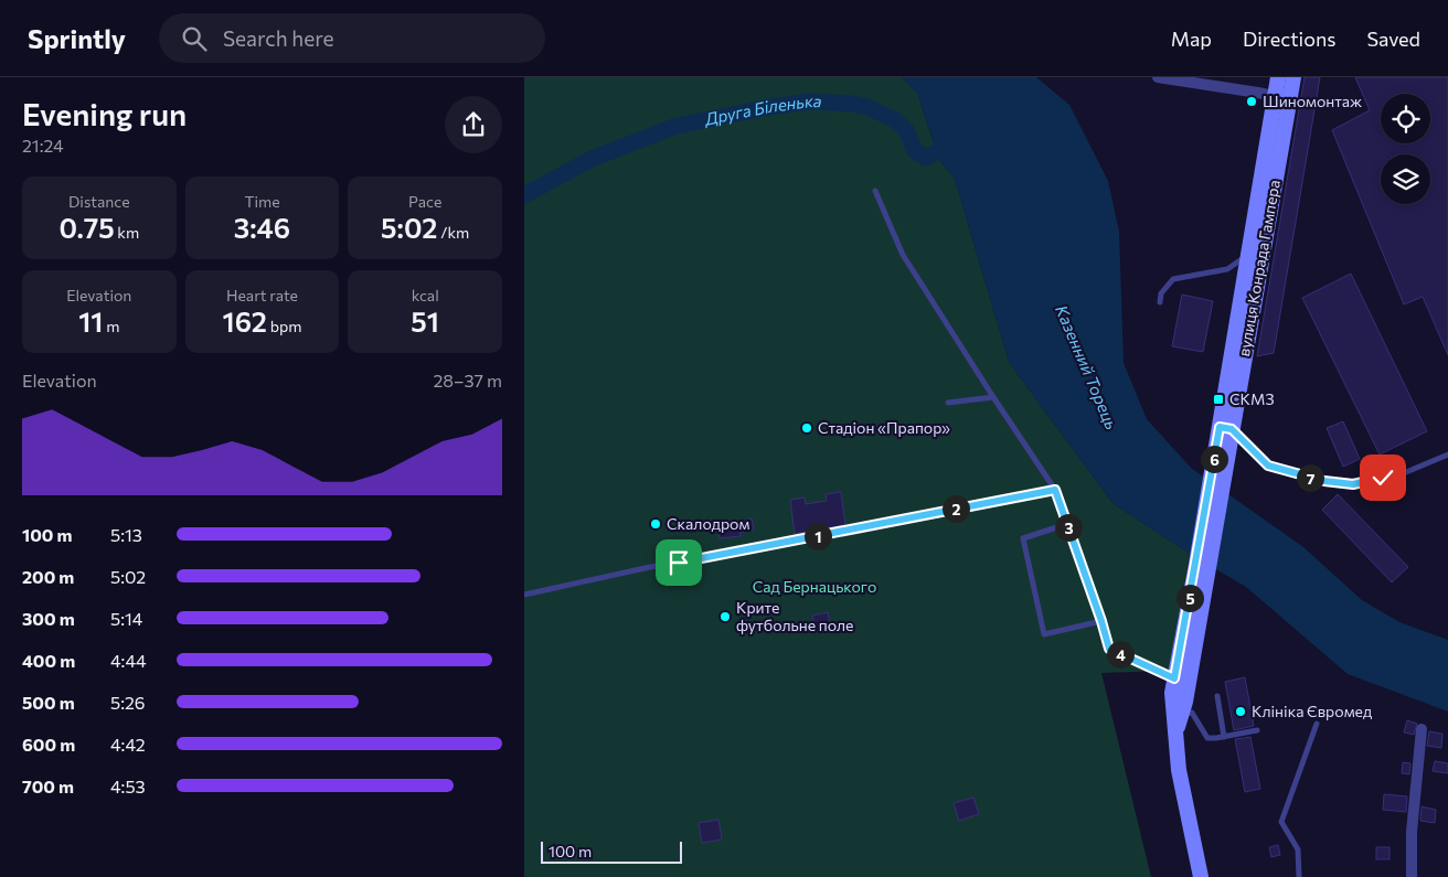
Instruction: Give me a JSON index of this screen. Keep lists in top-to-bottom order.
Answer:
{
  "streets": {
    "main road": ["вулиця Конрада Гампера"]
  },
  "water": ["Друга Біленька", "Казенний Торець"],
  "parks": ["Сад Бернацького"],
  "places": {
    "other": [
      "Шиномонтаж",
      "Стадіон «Прапор»",
      "Скалодром",
      "Крите футбольне поле",
      "Клініка Євромед"
    ],
    "transit": ["СКМЗ"]
  },
  "scale_bar": "100 m",
  "page": {
    "header": "Sprintly",
    "search": "Search here",
    "nav": ["Map", "Directions", "Saved"],
    "heading": ["Evening run", "21:24"],
    "stats": [
      ["Distance", "0.75 km"],
      ["Time", "3:46"],
      ["Pace", "5:02 /km"],
      ["Elevation", "11 m"],
      ["Heart rate", "162 bpm"],
      ["kcal", "51"]
    ],
    "chart": ["Elevation", "28–37 m"],
    "pins": [
      "6",
      "7",
      "2",
      "3",
      "1",
      "5",
      "4"
    ],
    "list": [
      {
        "name": "100 m",
        "note": "5:13"
      },
      {
        "name": "200 m",
        "note": "5:02"
      },
      {
        "name": "300 m",
        "note": "5:14"
      },
      {
        "name": "400 m",
        "note": "4:44"
      },
      {
        "name": "500 m",
        "note": "5:26"
      },
      {
        "name": "600 m",
        "note": "4:42"
      },
      {
        "name": "700 m",
        "note": "4:53"
      }
    ],
    "scale": "100 m"
  }
}
